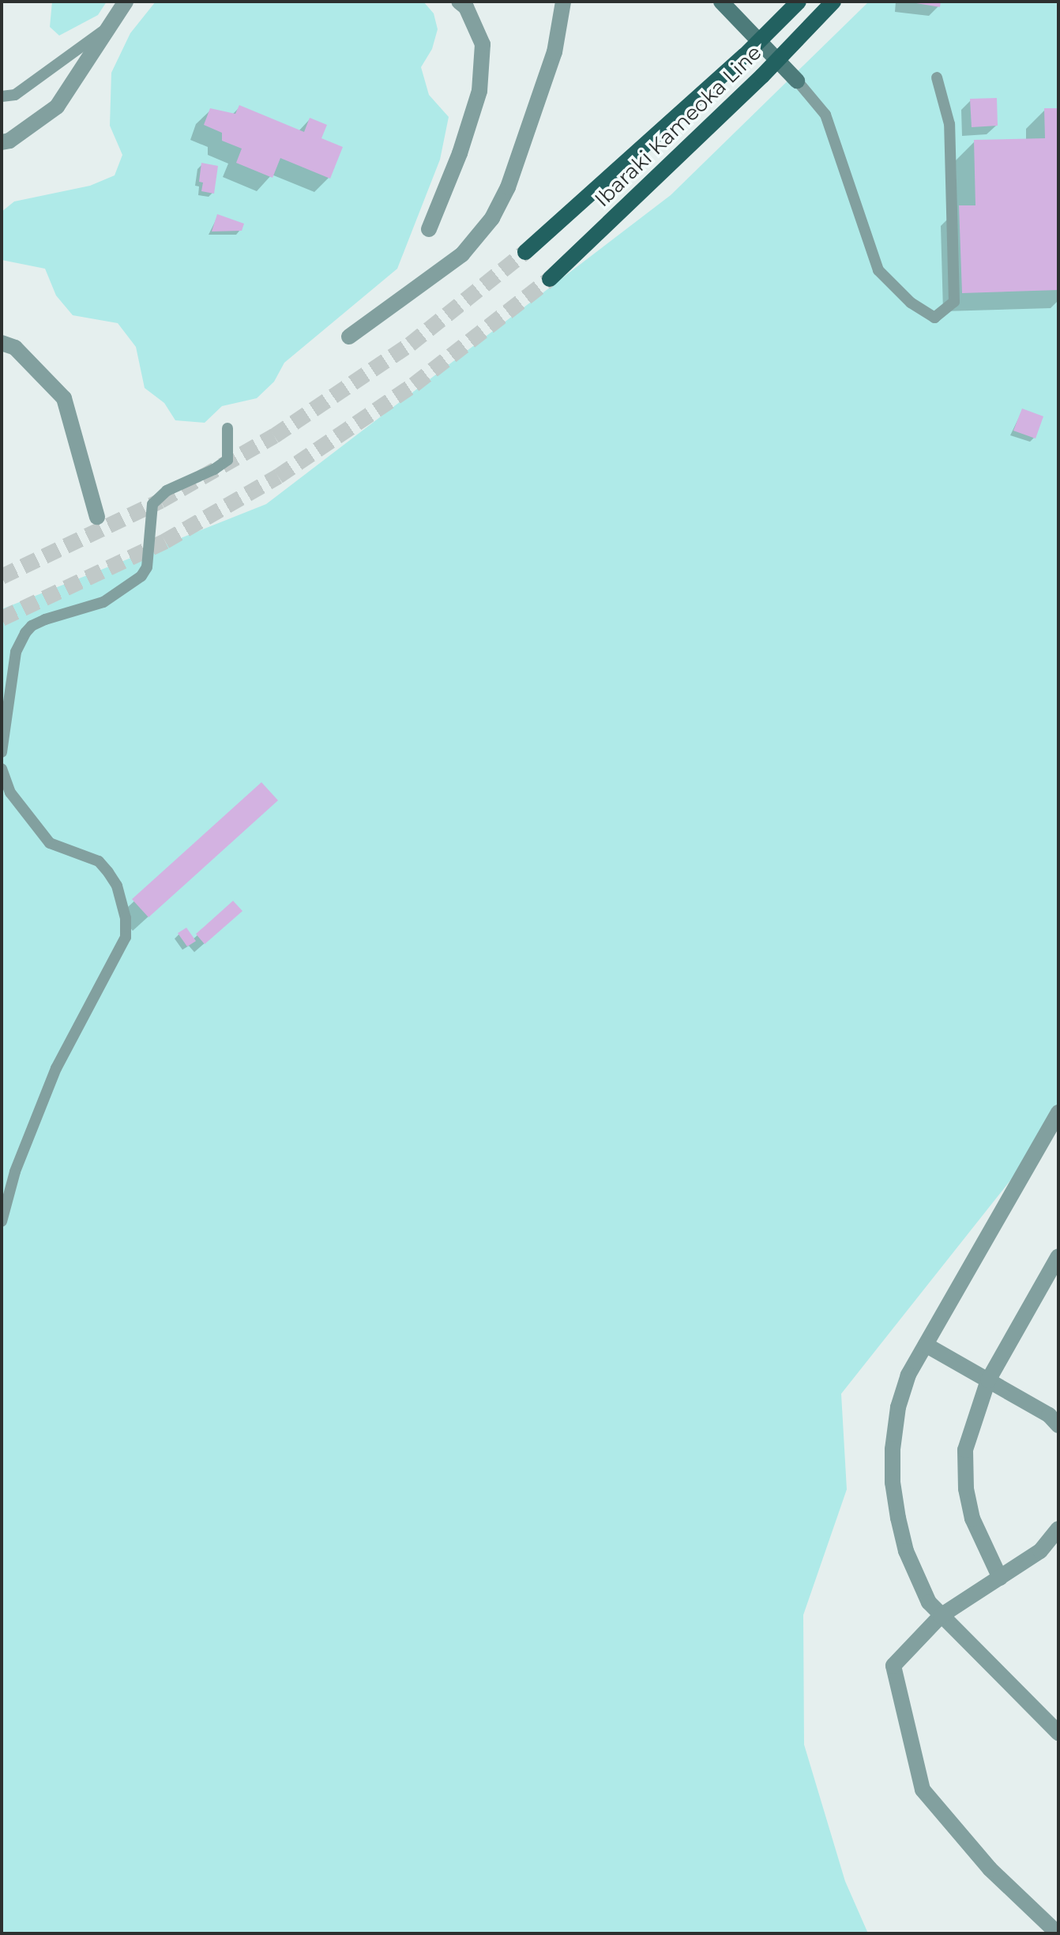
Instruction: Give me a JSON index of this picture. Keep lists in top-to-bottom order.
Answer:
{
  "streets": {
    "main road": ["Ibaraki Kameoka Line"]
  }
}
